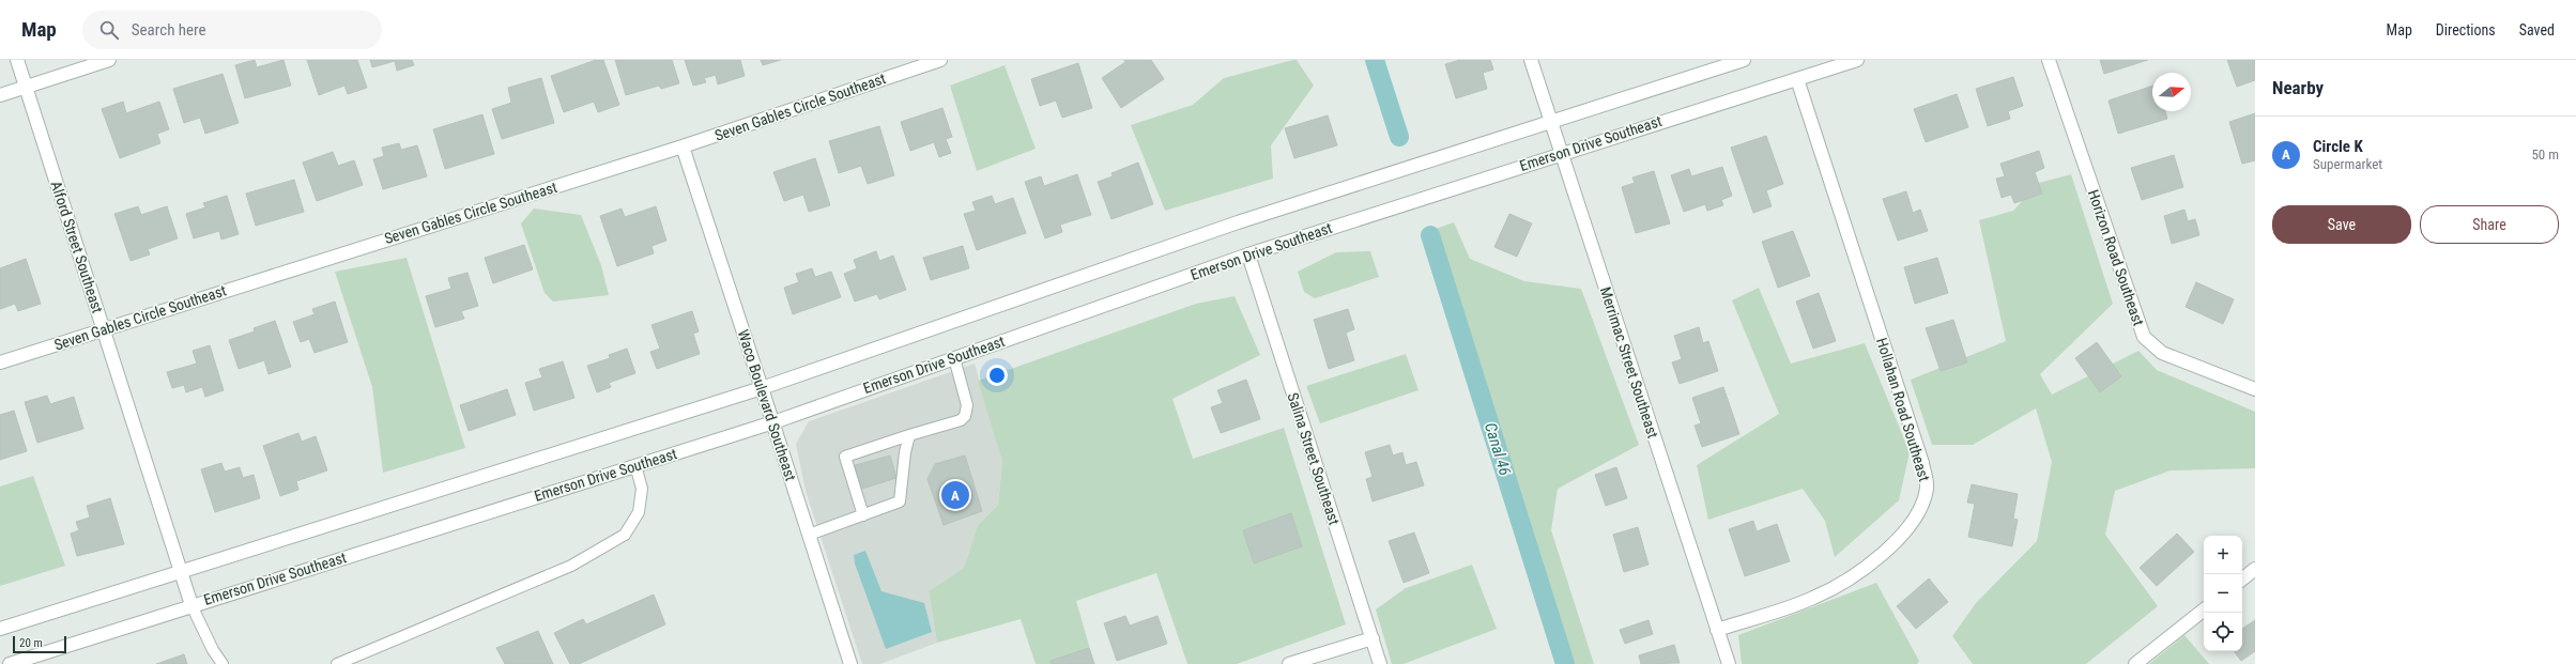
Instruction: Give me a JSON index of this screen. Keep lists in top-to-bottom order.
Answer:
{
  "streets": {
    "street": [
      "Seven Gables Circle Southeast",
      "Emerson Drive Southeast",
      "Alford Street Southeast",
      "Horizon Road Southeast",
      "Merrimac Street Southeast",
      "Waco Boulevard Southeast",
      "Hollahan Road Southeast",
      "Salina Street Southeast"
    ]
  },
  "crossings": [
    ["Seven Gables Circle Southeast", "Alford Street Southeast"],
    ["Seven Gables Circle Southeast", "Waco Boulevard Southeast"],
    ["Emerson Drive Southeast", "Alford Street Southeast"],
    ["Emerson Drive Southeast", "Merrimac Street Southeast"],
    ["Emerson Drive Southeast", "Waco Boulevard Southeast"],
    ["Emerson Drive Southeast", "Hollahan Road Southeast"],
    ["Emerson Drive Southeast", "Salina Street Southeast"],
    ["Merrimac Street Southeast", "Hollahan Road Southeast"]
  ],
  "water": ["Canal 46"],
  "scale_bar": "20 m",
  "north": "right",
  "page": {
    "header": "Map",
    "search": "Search here",
    "nav": ["Map", "Directions", "Saved"],
    "heading": "Nearby",
    "list": [
      {
        "mark": "A",
        "name": "Circle K",
        "note": "Supermarket",
        "value": "50 m"
      }
    ],
    "buttons": ["Save", "Share"],
    "pins": "A",
    "map_buttons": ["+", "−"],
    "scale": "20 m"
  }
}
